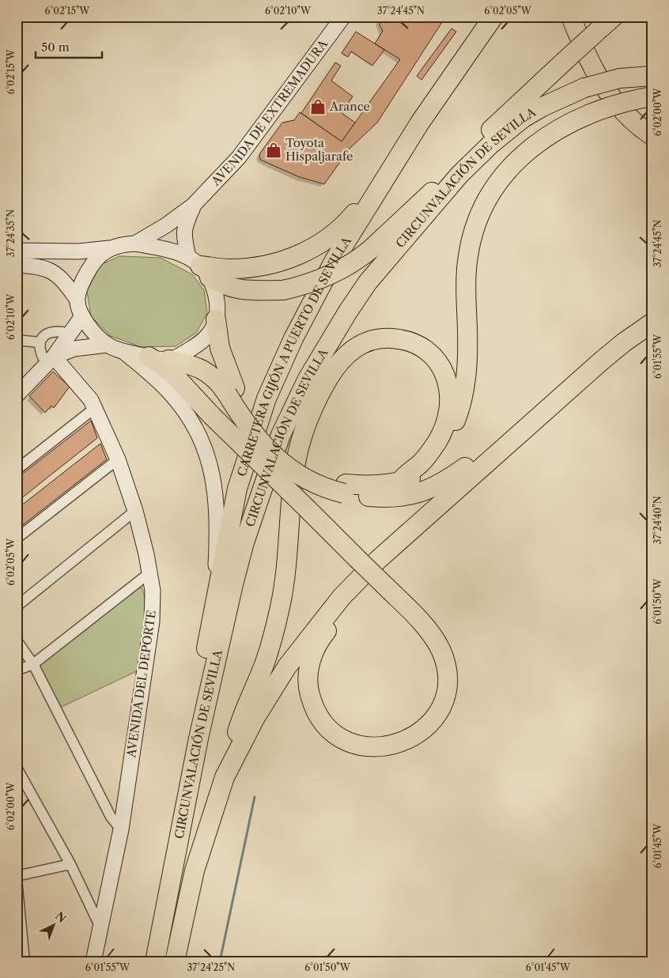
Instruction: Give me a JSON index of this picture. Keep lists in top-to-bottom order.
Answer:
{
  "streets": {
    "highway": ["CIRCUNVALACIÓN DE SEVILLA", "CARRETERA GIJÓN A PUERTO DE SEVILLA"],
    "main road": ["AVENIDA DE EXTREMADURA", "AVENIDA DEL DEPORTE"]
  },
  "crossings": [
    ["CIRCUNVALACIÓN DE SEVILLA", "CARRETERA GIJÓN A PUERTO DE SEVILLA"]
  ],
  "places": {
    "shop": ["Arance", "Toyota Hispaljarafe"]
  },
  "scale_bar": "50 m",
  "north": "top right",
  "coordinates": [
    "6°02'15\"W",
    "6°02'10\"W",
    "37°24'45\"N",
    "6°02'05\"W",
    "6°02'00\"W",
    "37°24'35\"N",
    "6°01'55\"W",
    "37°24'40\"N",
    "6°01'50\"W",
    "6°01'45\"W",
    "37°24'25\"N"
  ]
}
